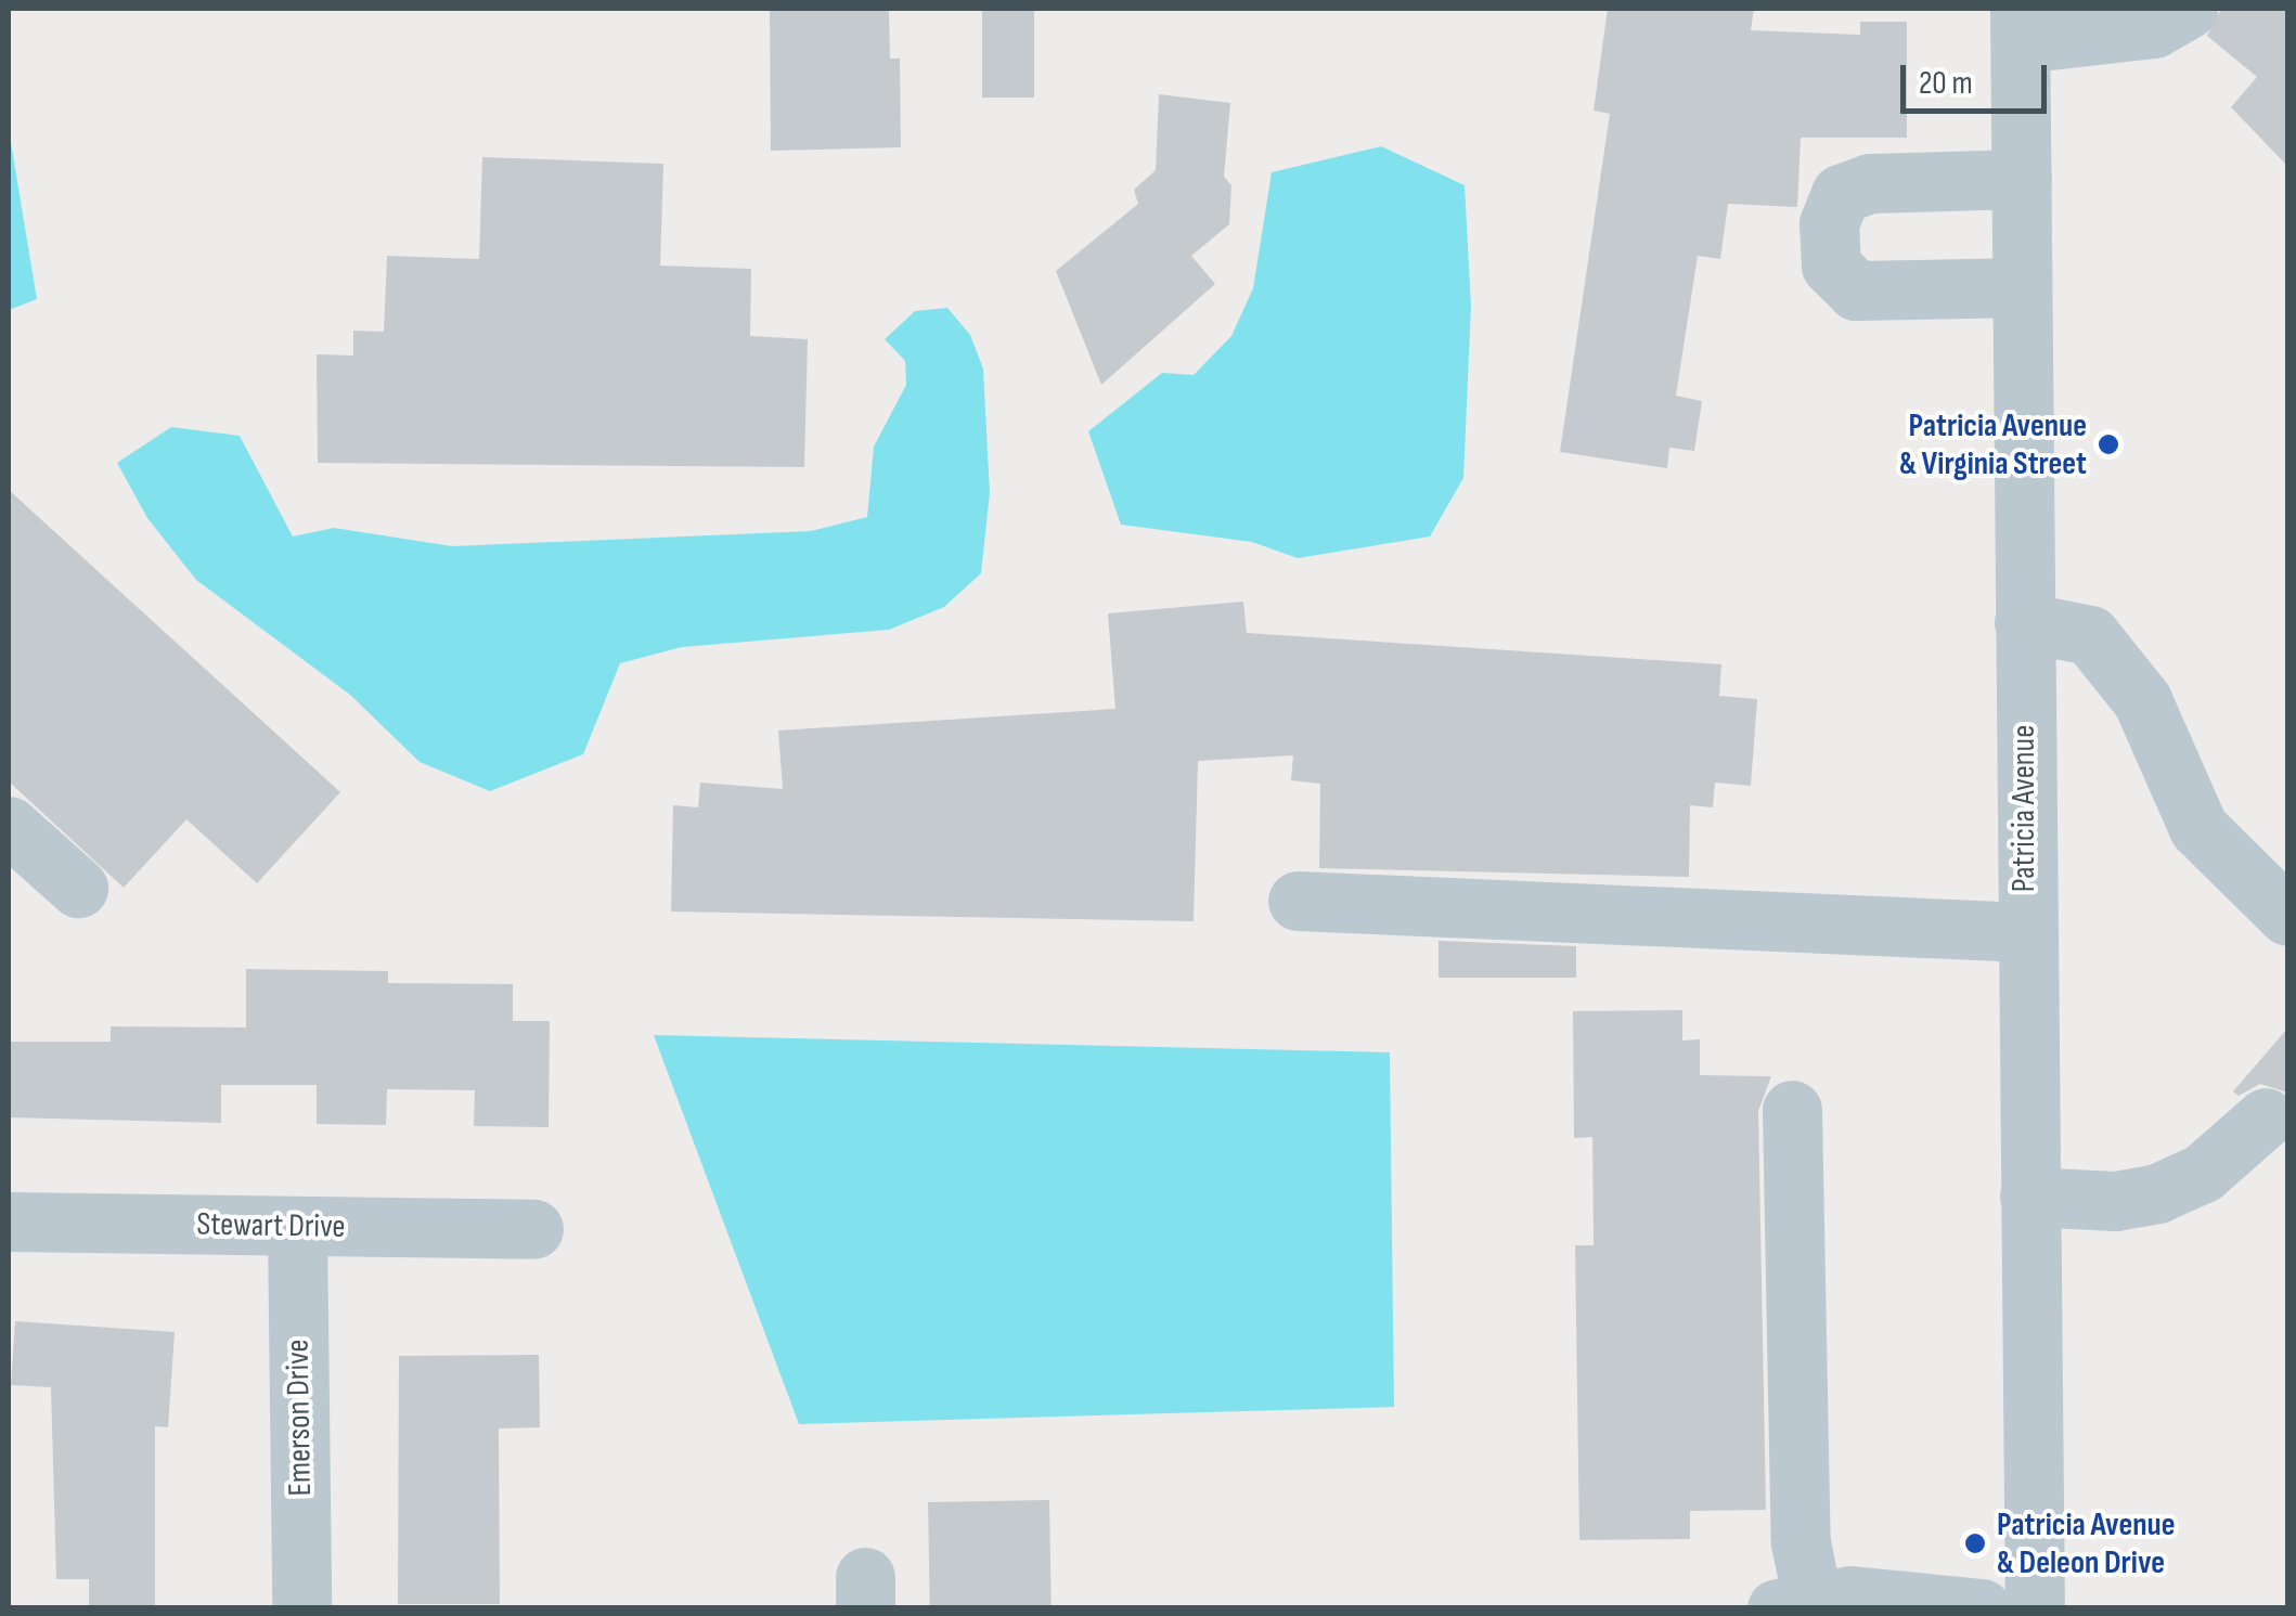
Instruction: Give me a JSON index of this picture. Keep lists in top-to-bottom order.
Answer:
{
  "streets": {
    "street": ["Patricia Avenue", "Stewart Drive", "Emerson Drive"]
  },
  "crossings": [
    ["Stewart Drive", "Emerson Drive"]
  ],
  "places": ["Patricia Avenue & Virginia Street", "Patricia Avenue & Deleon Drive"],
  "scale_bar": "20 m"
}
